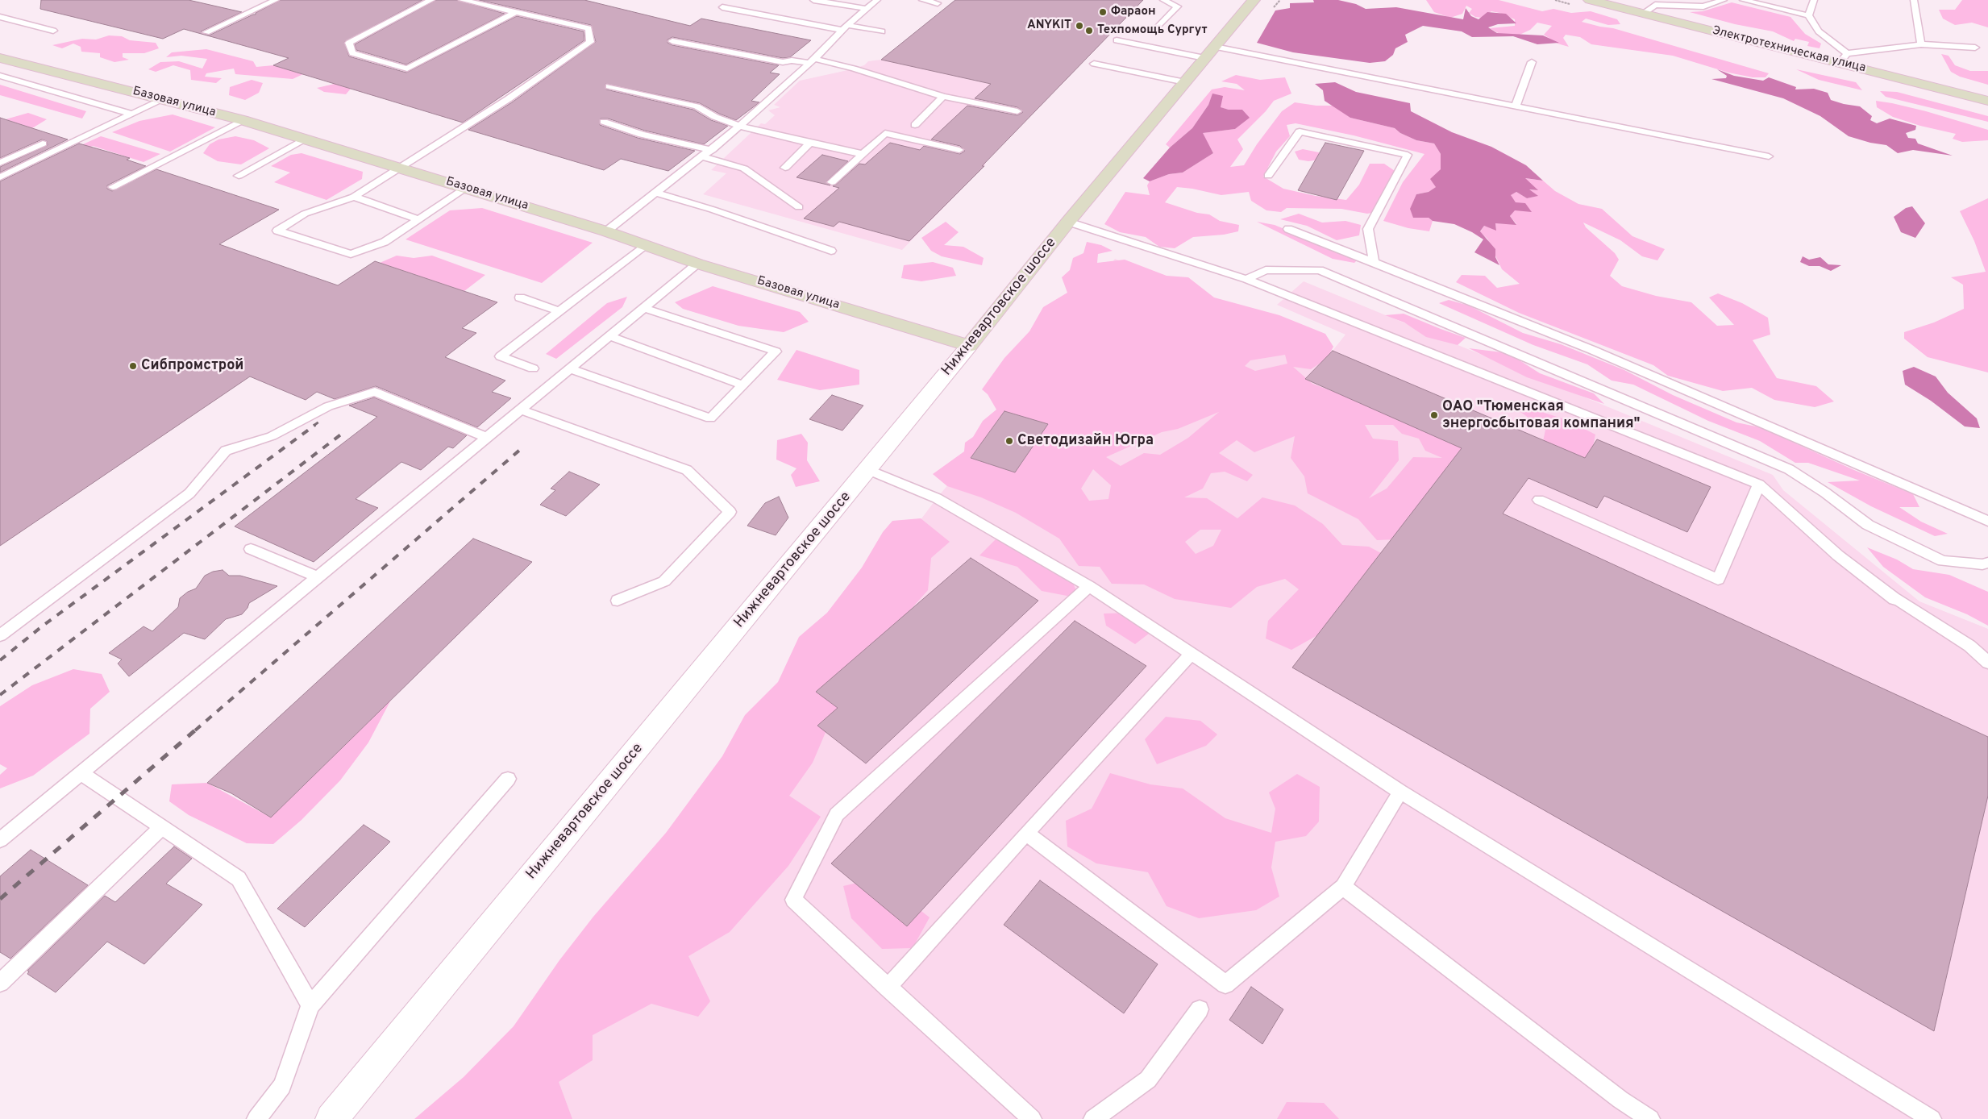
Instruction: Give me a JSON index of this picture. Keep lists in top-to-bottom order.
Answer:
{
  "streets": {
    "street": ["Электротехническая улица", "Базовая улица", "Нижневартовское шоссе"]
  },
  "crossings": [
    ["Базовая улица", "Нижневартовское шоссе"]
  ],
  "places": [
    "Фараон",
    "ANYKIT",
    "Техпомощь Сургут",
    "Сибпромстрой",
    "ОАО \"Тюменская энергосбытовая компания\"",
    "Светодизайн Югра"
  ]
}
